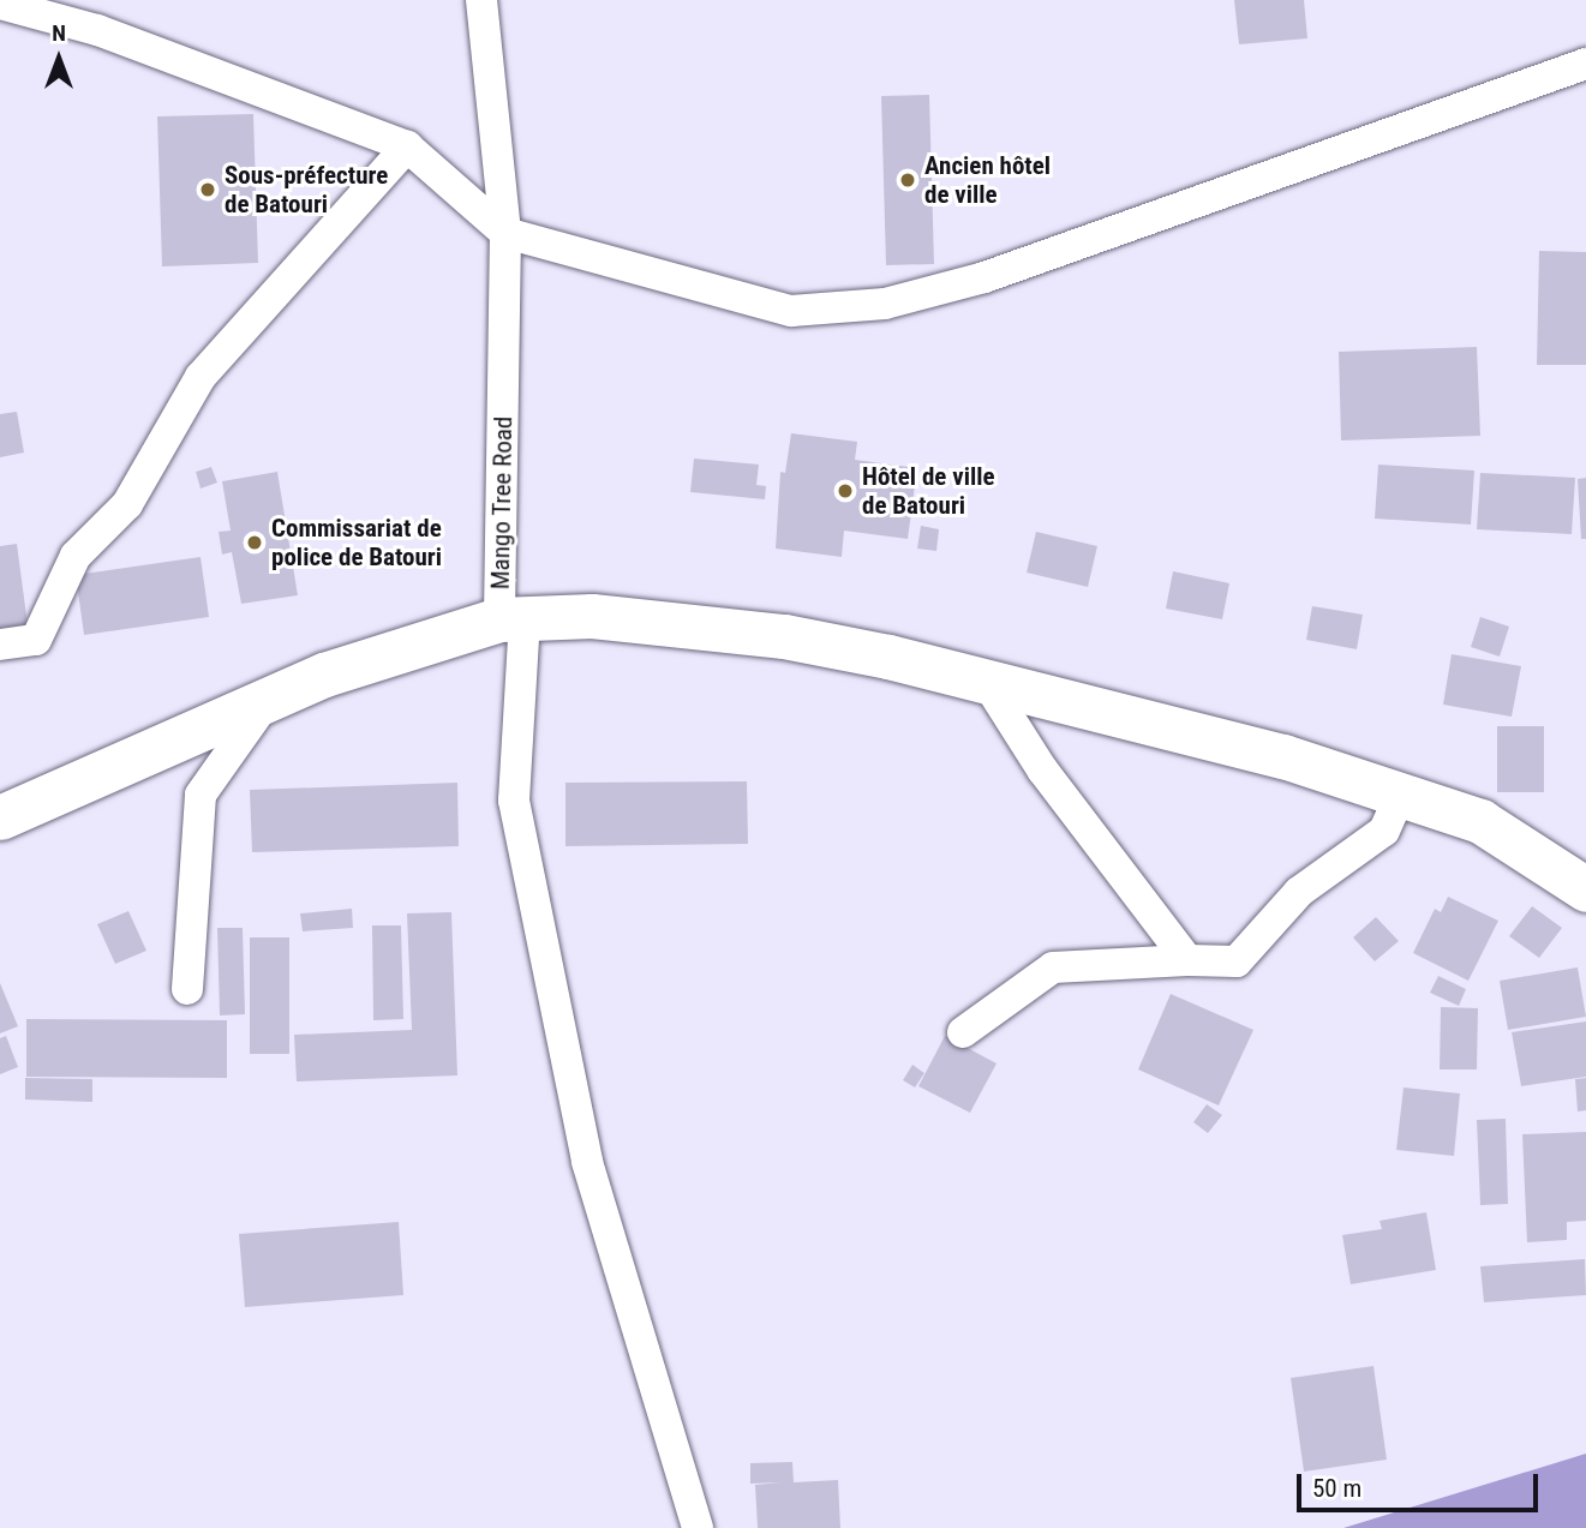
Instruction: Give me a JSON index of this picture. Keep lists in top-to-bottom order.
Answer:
{
  "streets": {
    "main road": ["Mango Tree Road"]
  },
  "places": [
    "Ancien hôtel de ville",
    "Sous-préfecture de Batouri",
    "Hôtel de ville de Batouri",
    "Commissariat de police de Batouri"
  ],
  "scale_bar": "50 m",
  "north": "top"
}
